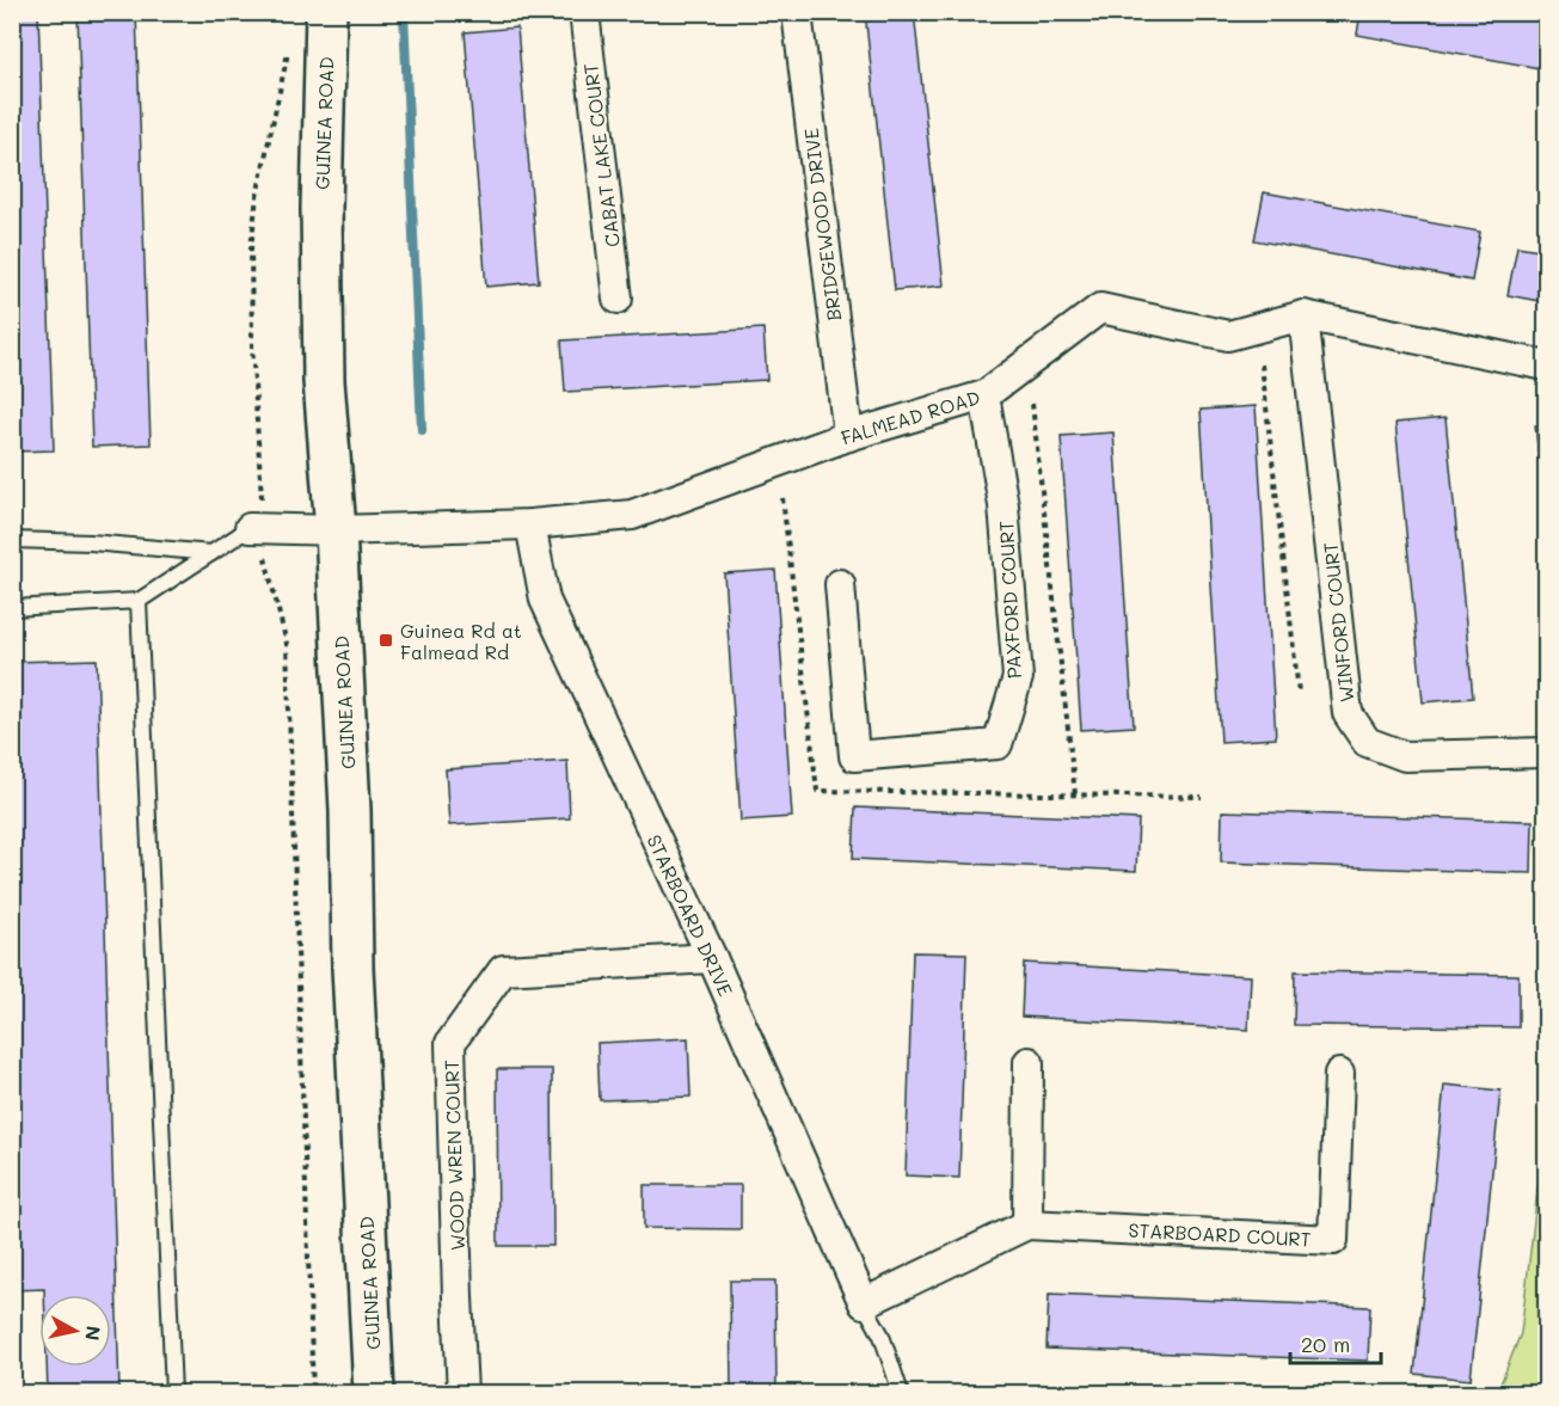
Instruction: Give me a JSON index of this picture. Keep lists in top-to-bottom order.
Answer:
{
  "streets": {
    "main road": ["GUINEA ROAD"],
    "street": [
      "CABAT LAKE COURT",
      "BRIDGEWOOD DRIVE",
      "FALMEAD ROAD",
      "PAXFORD COURT",
      "WINFORD COURT",
      "STARBOARD DRIVE",
      "WOOD WREN COURT",
      "STARBOARD COURT"
    ]
  },
  "crossings": [
    ["GUINEA ROAD", "FALMEAD ROAD"],
    ["BRIDGEWOOD DRIVE", "FALMEAD ROAD"],
    ["FALMEAD ROAD", "PAXFORD COURT"],
    ["FALMEAD ROAD", "WINFORD COURT"],
    ["FALMEAD ROAD", "STARBOARD DRIVE"],
    ["STARBOARD DRIVE", "WOOD WREN COURT"],
    ["STARBOARD DRIVE", "STARBOARD COURT"]
  ],
  "places": {
    "transit": ["Guinea Rd at Falmead Rd"]
  },
  "scale_bar": "20 m",
  "north": "right"
}
